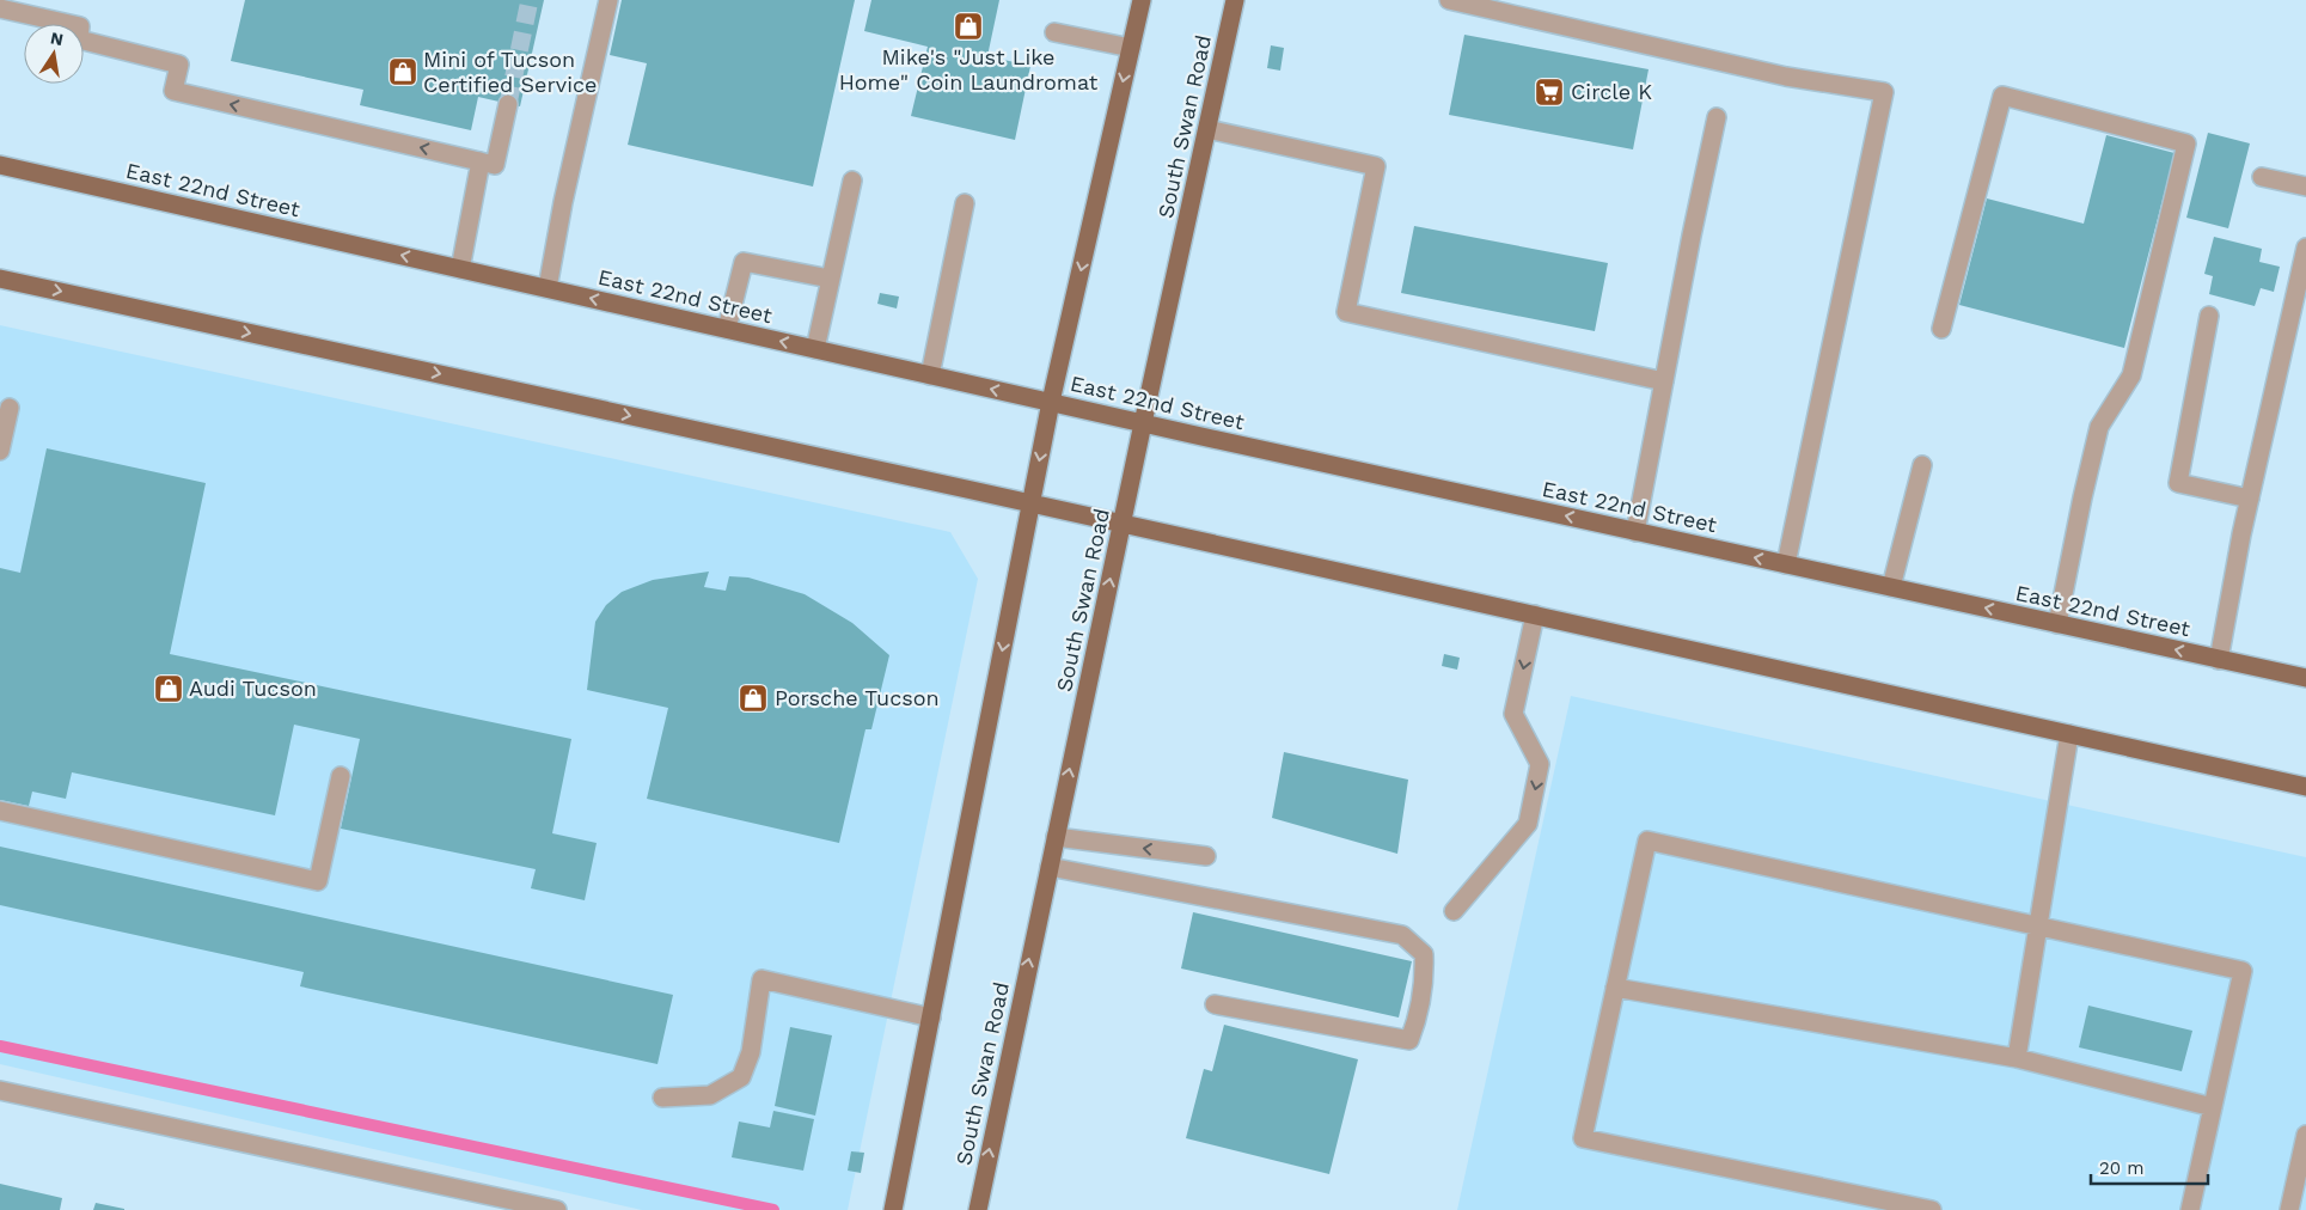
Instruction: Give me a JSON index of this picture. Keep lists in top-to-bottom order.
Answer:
{
  "streets": {
    "main road": ["South Swan Road", "East 22nd Street"]
  },
  "crossings": [
    ["South Swan Road", "East 22nd Street"]
  ],
  "places": {
    "shop": [
      "Mike's \"Just Like Home\" Coin Laundromat",
      "Mini of Tucson Certified Service",
      "Audi Tucson",
      "Porsche Tucson"
    ],
    "supermarket": ["Circle K"]
  },
  "scale_bar": "20 m",
  "north": "top"
}
